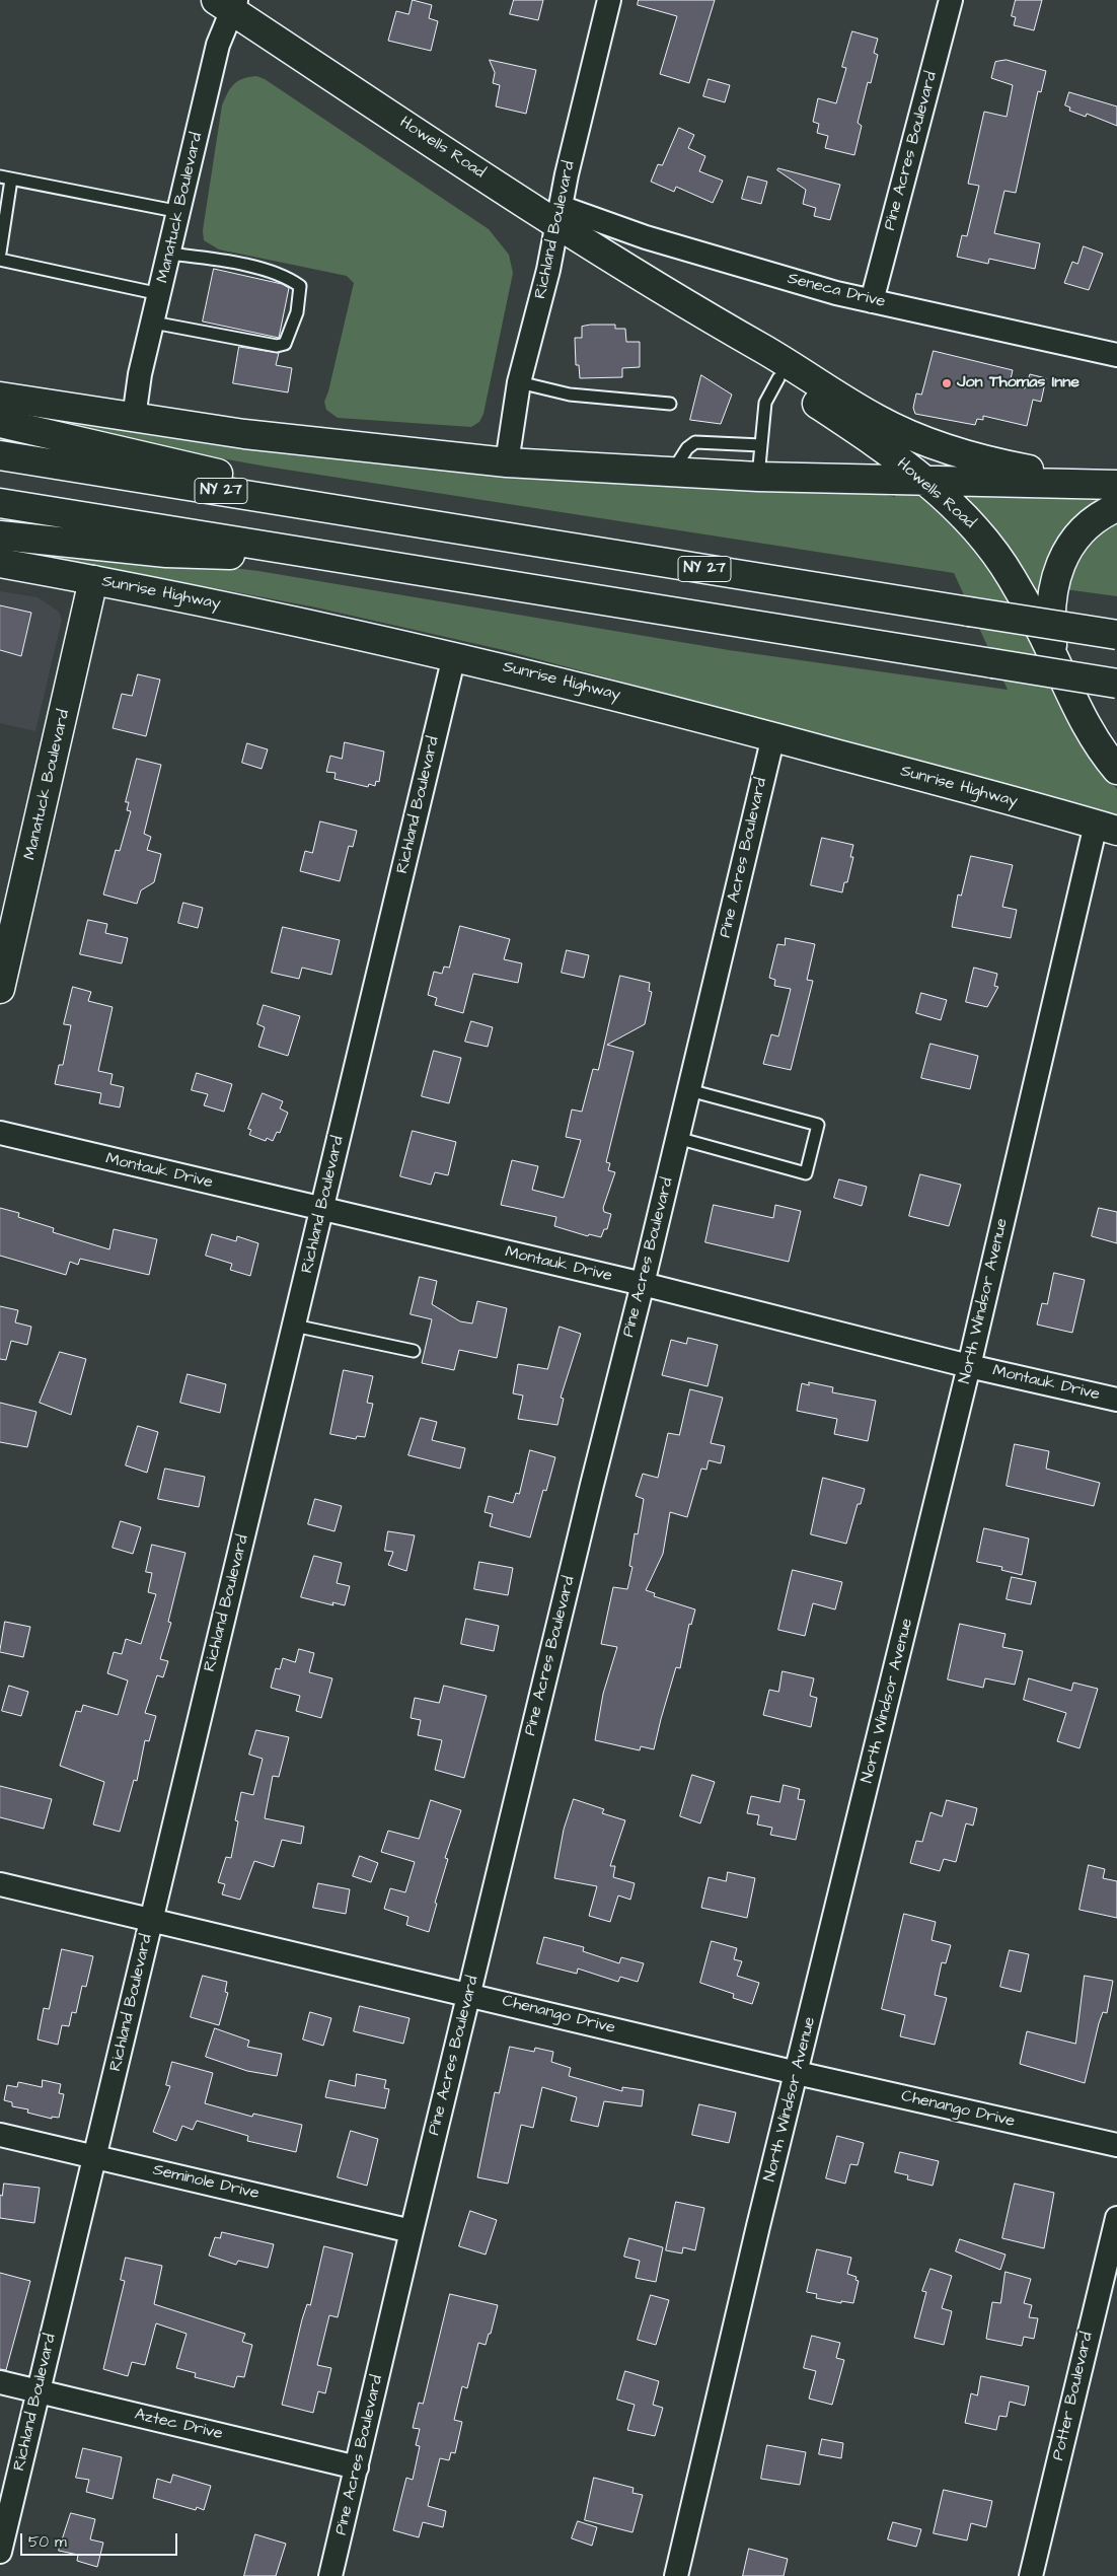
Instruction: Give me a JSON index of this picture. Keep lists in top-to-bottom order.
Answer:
{
  "streets": {
    "main road": [
      "Howells Road",
      "Manatuck Boulevard",
      "NY 27",
      "Sunrise Highway"
    ],
    "street": [
      "Pine Acres Boulevard",
      "Richland Boulevard",
      "Seneca Drive",
      "Montauk Drive",
      "North Windsor Avenue",
      "Chenango Drive",
      "Seminole Drive",
      "Potter Boulevard",
      "Aztec Drive"
    ]
  },
  "crossings": [
    ["Howells Road", "Manatuck Boulevard"],
    ["Howells Road", "Richland Boulevard"],
    ["Howells Road", "Seneca Drive"],
    ["Pine Acres Boulevard", "Seneca Drive"],
    ["Pine Acres Boulevard", "Sunrise Highway"],
    ["Pine Acres Boulevard", "Montauk Drive"],
    ["Pine Acres Boulevard", "Chenango Drive"],
    ["Pine Acres Boulevard", "Seminole Drive"],
    ["Pine Acres Boulevard", "Aztec Drive"],
    ["Manatuck Boulevard", "Sunrise Highway"],
    ["Richland Boulevard", "Seneca Drive"],
    ["Richland Boulevard", "Sunrise Highway"],
    ["Richland Boulevard", "Montauk Drive"],
    ["Richland Boulevard", "Chenango Drive"],
    ["Richland Boulevard", "Seminole Drive"],
    ["Richland Boulevard", "Aztec Drive"],
    ["Sunrise Highway", "North Windsor Avenue"],
    ["Montauk Drive", "North Windsor Avenue"],
    ["North Windsor Avenue", "Chenango Drive"]
  ],
  "places": ["Jon Thomas Inne"],
  "scale_bar": "50 m"
}
